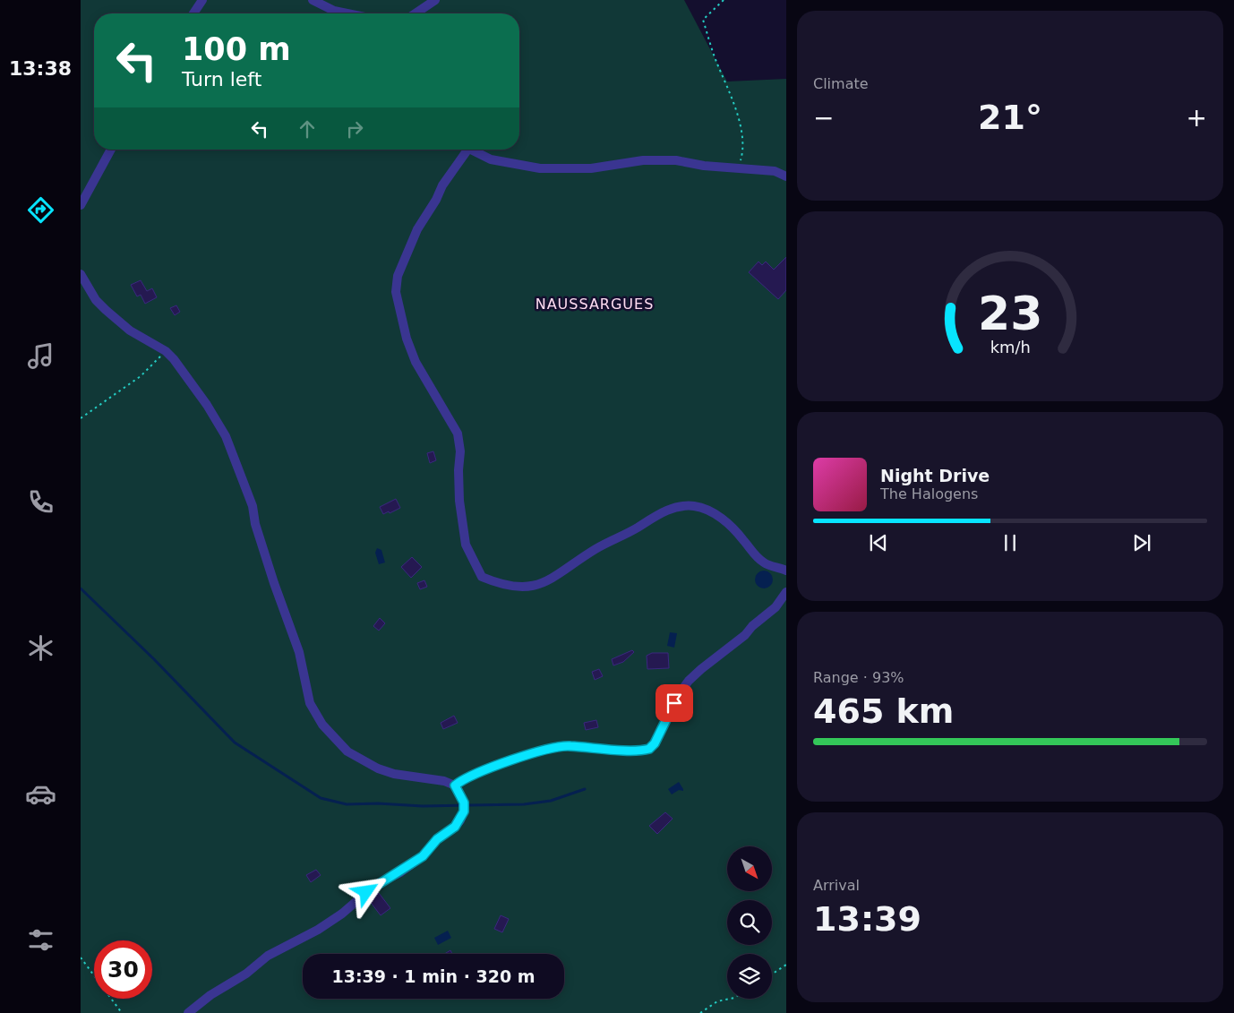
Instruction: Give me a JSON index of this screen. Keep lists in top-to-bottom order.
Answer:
{
  "districts": ["NAUSSARGUES"],
  "north": "bottom right",
  "page": {
    "tabs": "13:38",
    "tile": [
      "Climate",
      ["Range · 93%", "465 km"],
      ["Arrival", "13:39"]
    ],
    "turn": ["100 m", "Turn left"],
    "heat": ["−", "21°", "+"],
    "song": ["Night Drive", "The Halogens"],
    "limit": "30",
    "trip": "13:39 · 1 min · 320 m",
    "gauge": ["23", "km/h"]
  }
}
